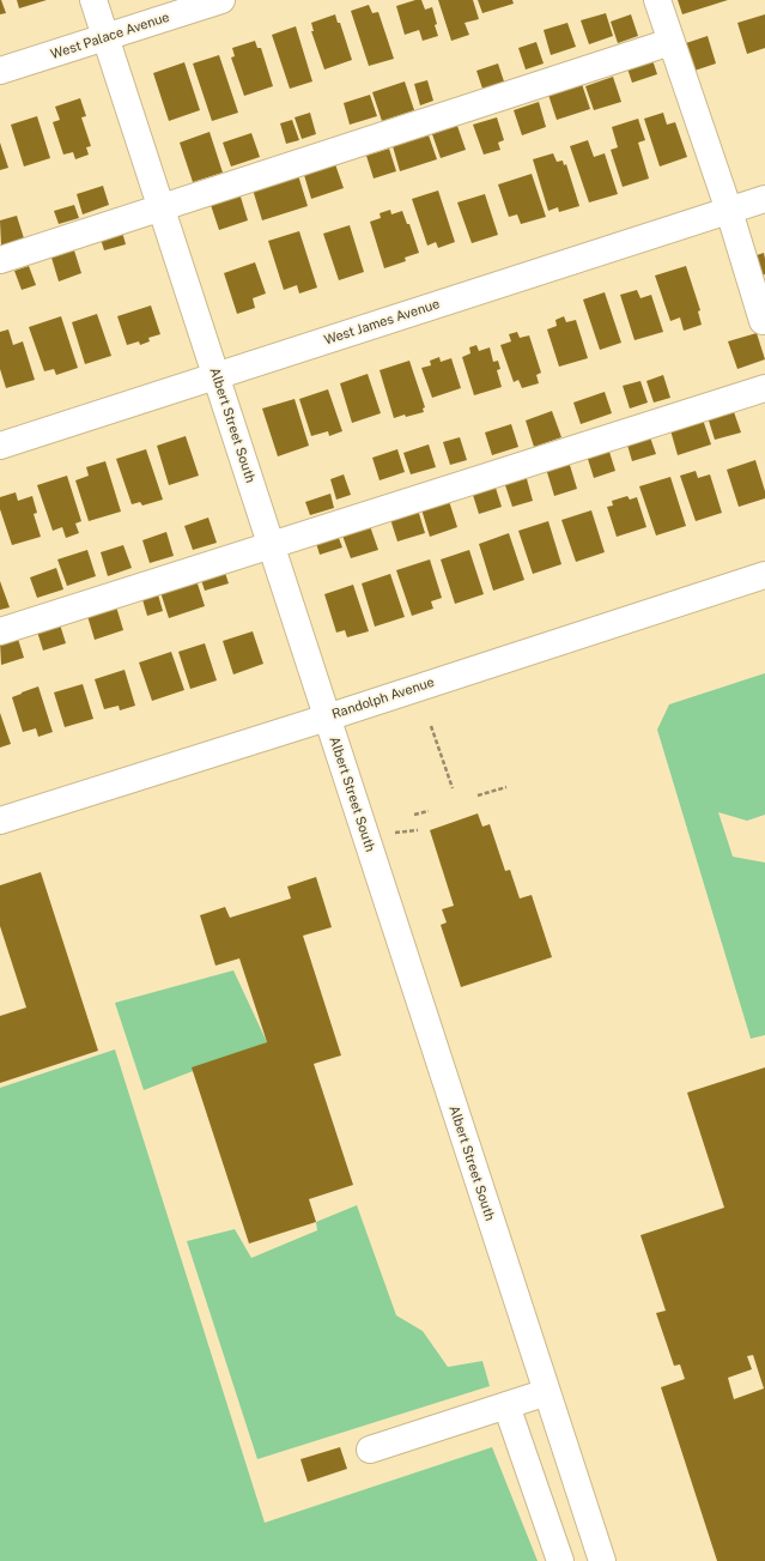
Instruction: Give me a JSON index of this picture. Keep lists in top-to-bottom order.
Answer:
{
  "streets": {
    "street": [
      "West Palace Avenue",
      "West James Avenue",
      "Albert Street South",
      "Randolph Avenue"
    ]
  },
  "crossings": [
    ["West Palace Avenue", "Albert Street South"],
    ["West James Avenue", "Albert Street South"],
    ["Albert Street South", "Randolph Avenue"]
  ]
}
